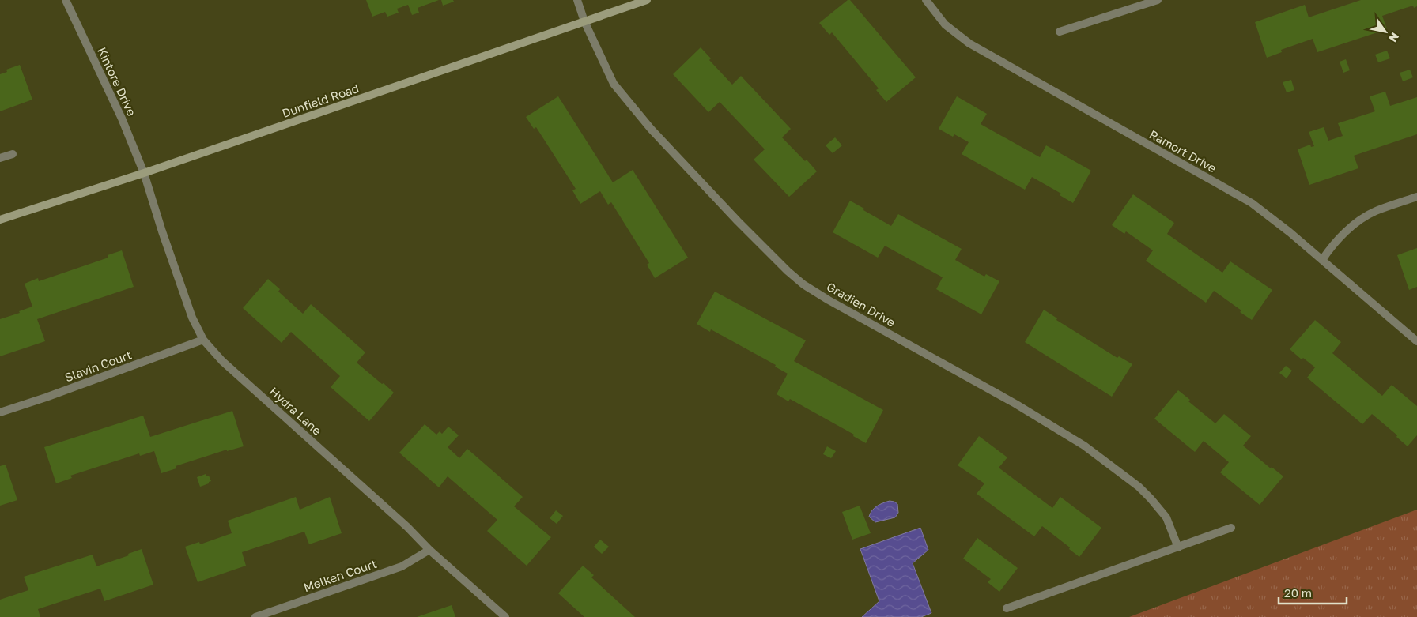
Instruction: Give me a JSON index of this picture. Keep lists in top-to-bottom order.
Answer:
{
  "streets": {
    "street": [
      "Kintore Drive",
      "Dunfield Road",
      "Ramort Drive",
      "Gradien Drive",
      "Slavin Court",
      "Hydra Lane",
      "Melken Court"
    ]
  },
  "crossings": [
    ["Kintore Drive", "Dunfield Road"],
    ["Kintore Drive", "Hydra Lane"],
    ["Dunfield Road", "Gradien Drive"],
    ["Dunfield Road", "Hydra Lane"],
    ["Slavin Court", "Hydra Lane"],
    ["Hydra Lane", "Melken Court"]
  ],
  "scale_bar": "20 m",
  "north": "bottom right"
}
